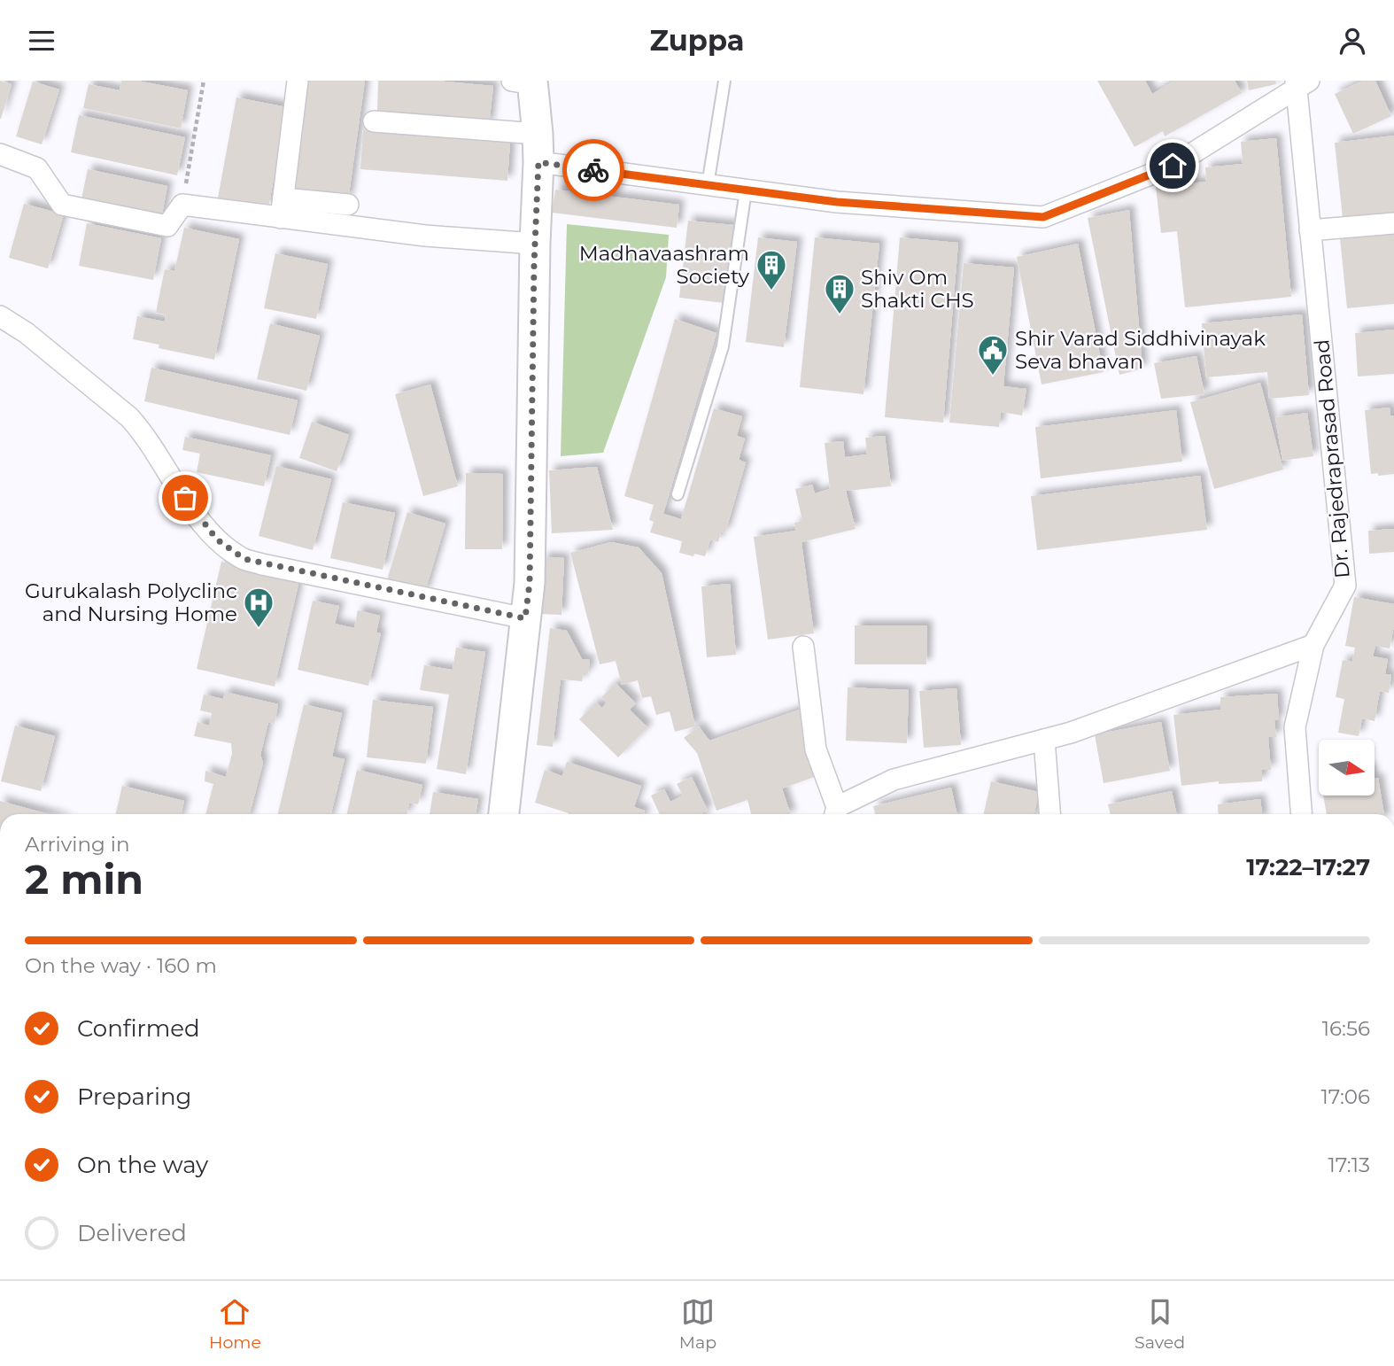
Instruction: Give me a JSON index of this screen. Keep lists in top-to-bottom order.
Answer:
{
  "streets": {
    "street": ["Dr. Rajedraprasad Road"]
  },
  "places": {
    "building": ["Madhavaashram Society", "Shiv Om Shakti CHS"],
    "public building": ["Shir Varad Siddhivinayak Seva bhavan"],
    "hospital": ["Gurukalash Polyclinc and Nursing Home"]
  },
  "north": "right",
  "page": {
    "header": "Zuppa",
    "heading": ["2 min", "Arriving in", "17:22–17:27"],
    "bar": "On the way · 160 m",
    "list": [
      ["Confirmed", "16:56"],
      ["Preparing", "17:06"],
      ["On the way", "17:13"],
      "Delivered"
    ],
    "tabs": ["Home", "Map", "Saved"]
  }
}
